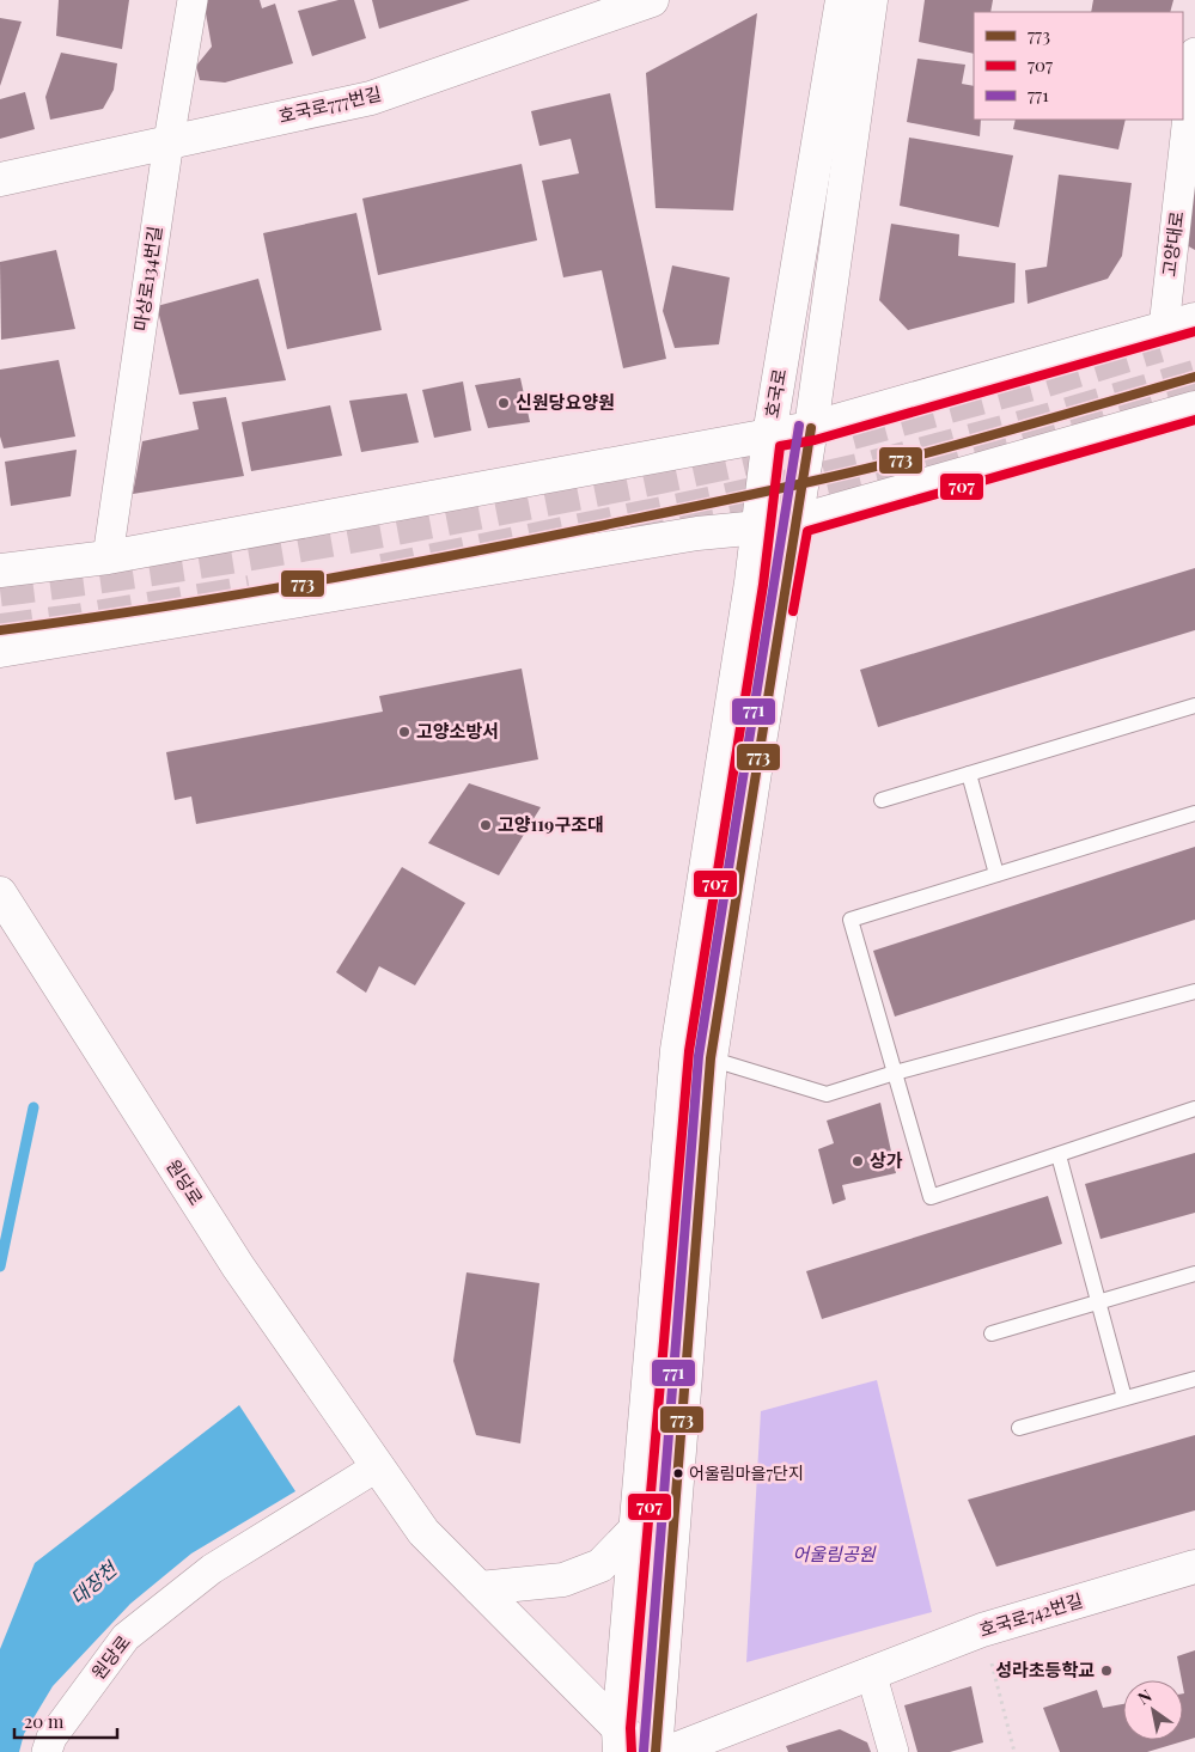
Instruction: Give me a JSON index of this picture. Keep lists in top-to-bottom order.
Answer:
{
  "streets": {
    "main road": [
      "호국로777번길",
      "호국로",
      "원당로",
      "호국로742번길"
    ],
    "street": ["고양대로", "마상로134번길"]
  },
  "crossings": [
    ["호국로777번길", "마상로134번길"],
    ["호국로", "원당로"]
  ],
  "water": ["대장천"],
  "parks": ["어울림공원"],
  "places": [
    "신원당요양원",
    "고양소방서",
    "고양119구조대",
    "상가",
    "어울림마을7단지",
    "성라초등학교"
  ],
  "lines": ["transit line 707", "transit line 773", "transit line 771"],
  "legend": ["773", "707", "771"],
  "scale_bar": "20 m",
  "north": "top left"
}
